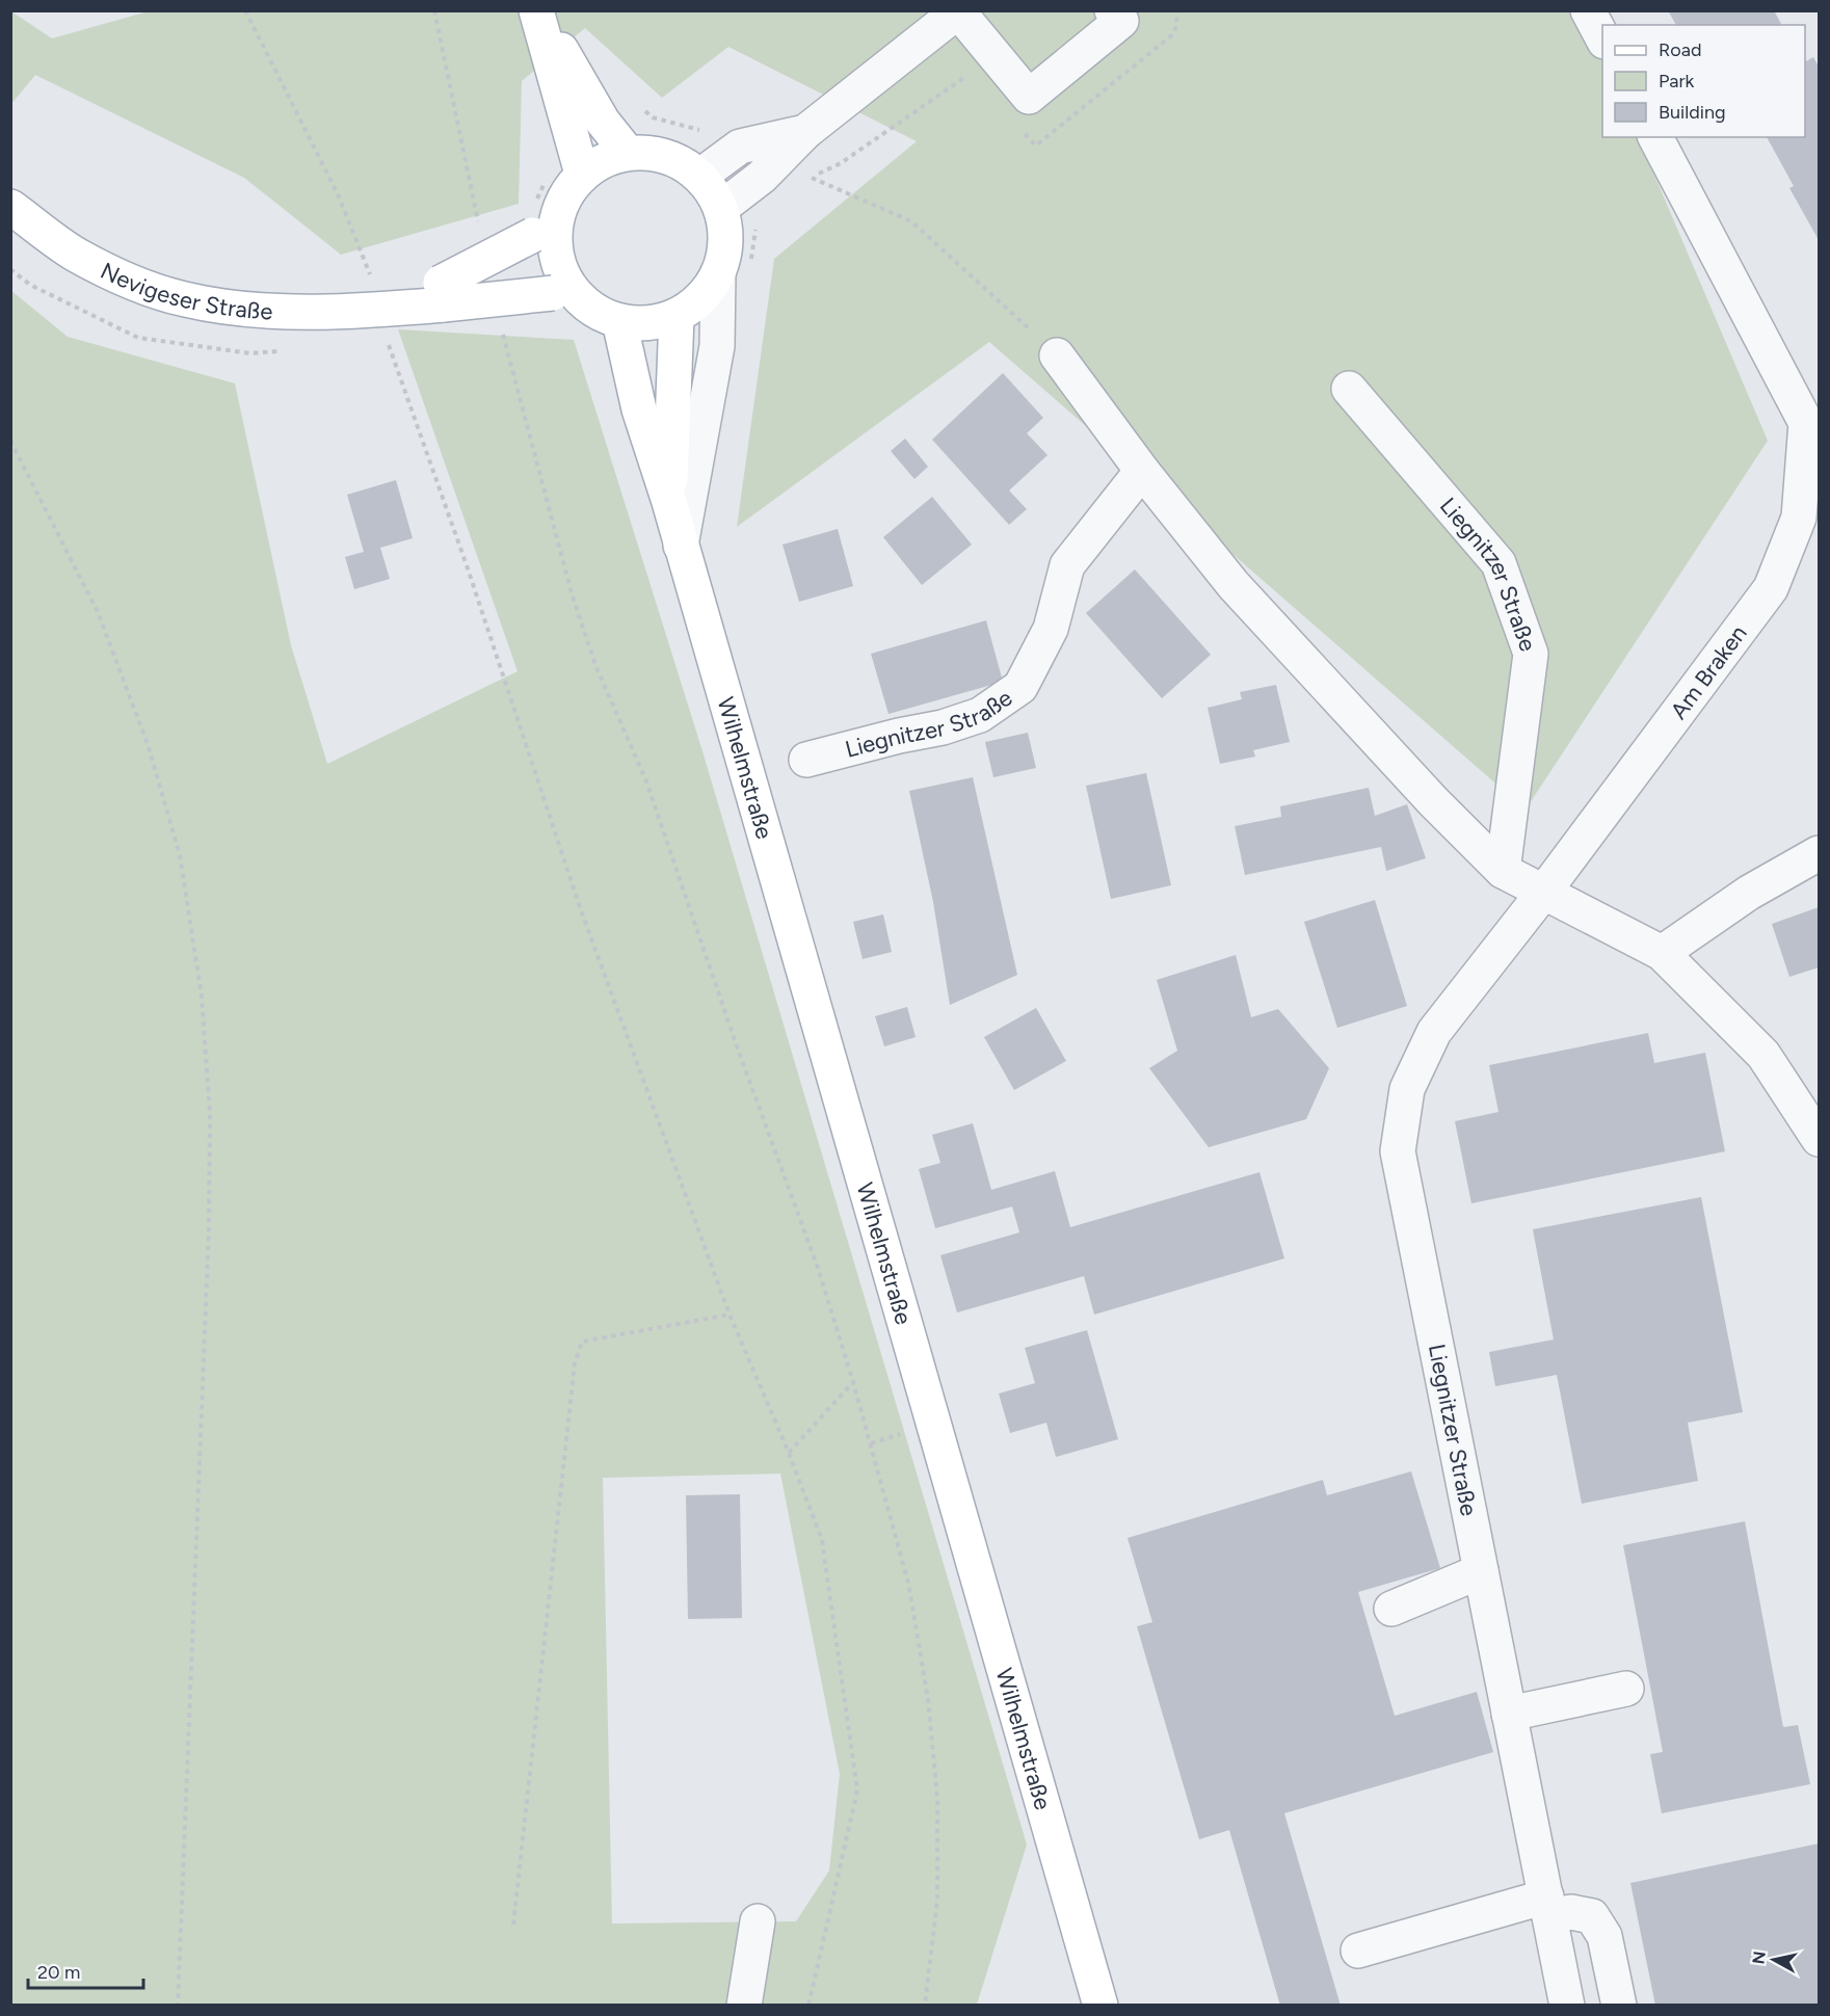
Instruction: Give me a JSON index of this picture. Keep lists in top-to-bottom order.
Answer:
{
  "streets": {
    "main road": ["Nevigeser Straße", "Wilhelmstraße"],
    "street": ["Liegnitzer Straße", "Am Braken"]
  },
  "crossings": [
    ["Nevigeser Straße", "Wilhelmstraße"],
    ["Liegnitzer Straße", "Am Braken"]
  ],
  "legend": ["Road", "Park", "Building"],
  "scale_bar": "20 m",
  "north": "left"
}
